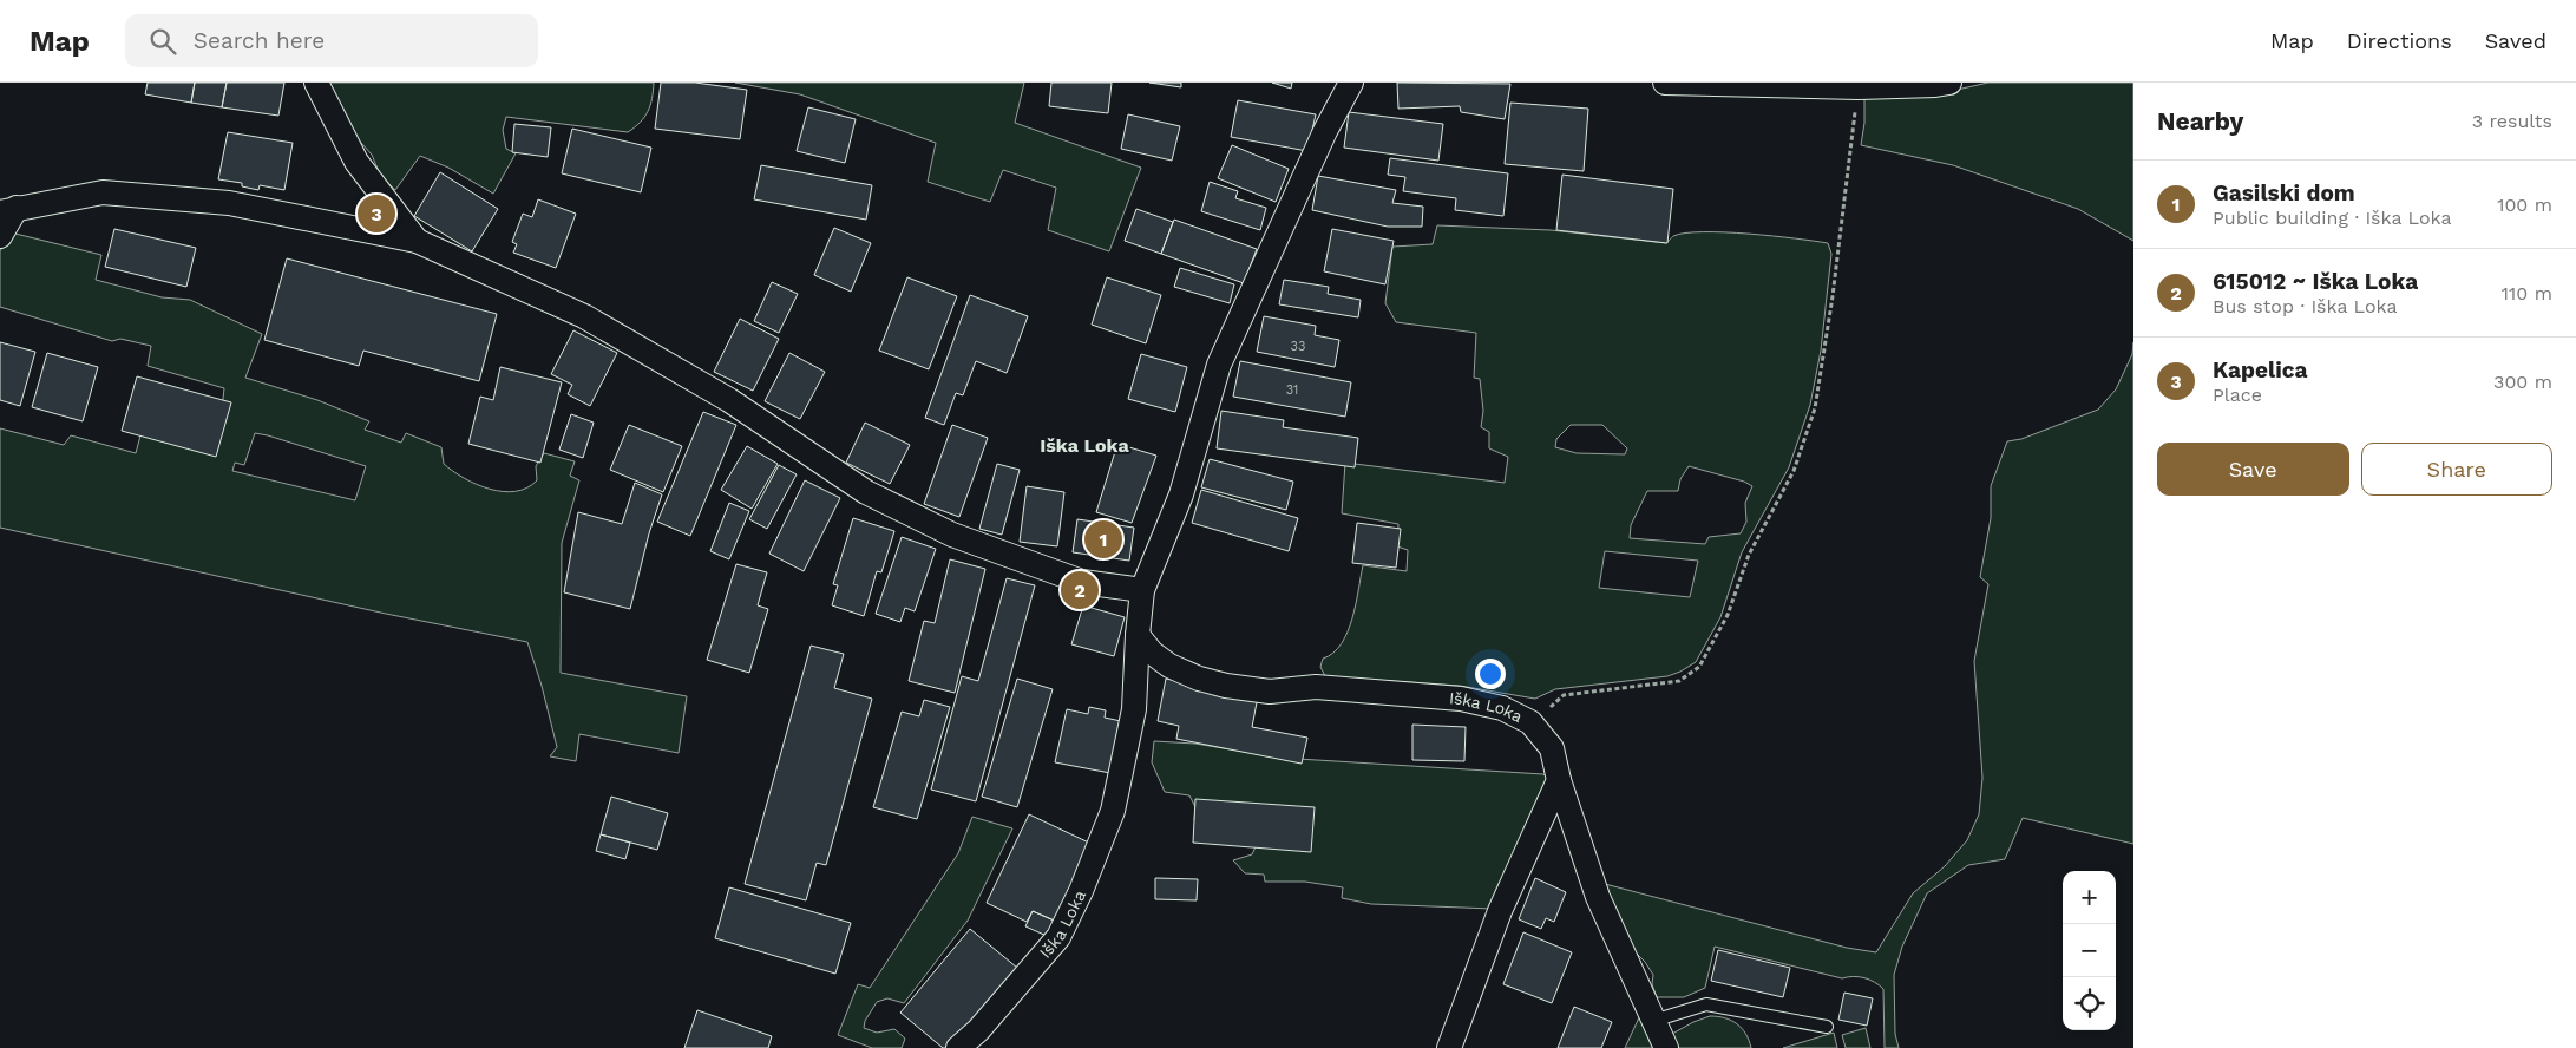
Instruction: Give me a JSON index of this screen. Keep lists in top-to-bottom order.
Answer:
{
  "streets": {
    "street": ["Iška Loka"]
  },
  "districts": ["Iška Loka"],
  "house_numbers": ["33", "31"],
  "page": {
    "header": "Map",
    "search": "Search here",
    "nav": ["Map", "Directions", "Saved"],
    "heading": ["Nearby", "3 results"],
    "list": [
      {
        "mark": "1",
        "name": "Gasilski dom",
        "note": "Public building · Iška Loka",
        "value": "100 m"
      },
      {
        "mark": "2",
        "name": "615012 ~ Iška Loka",
        "note": "Bus stop · Iška Loka",
        "value": "110 m"
      },
      {
        "mark": "3",
        "name": "Kapelica",
        "note": "Place",
        "value": "300 m"
      }
    ],
    "pins": ["3", "1", "2"],
    "buttons": ["Save", "Share"],
    "map_buttons": ["+", "−"]
  }
}
